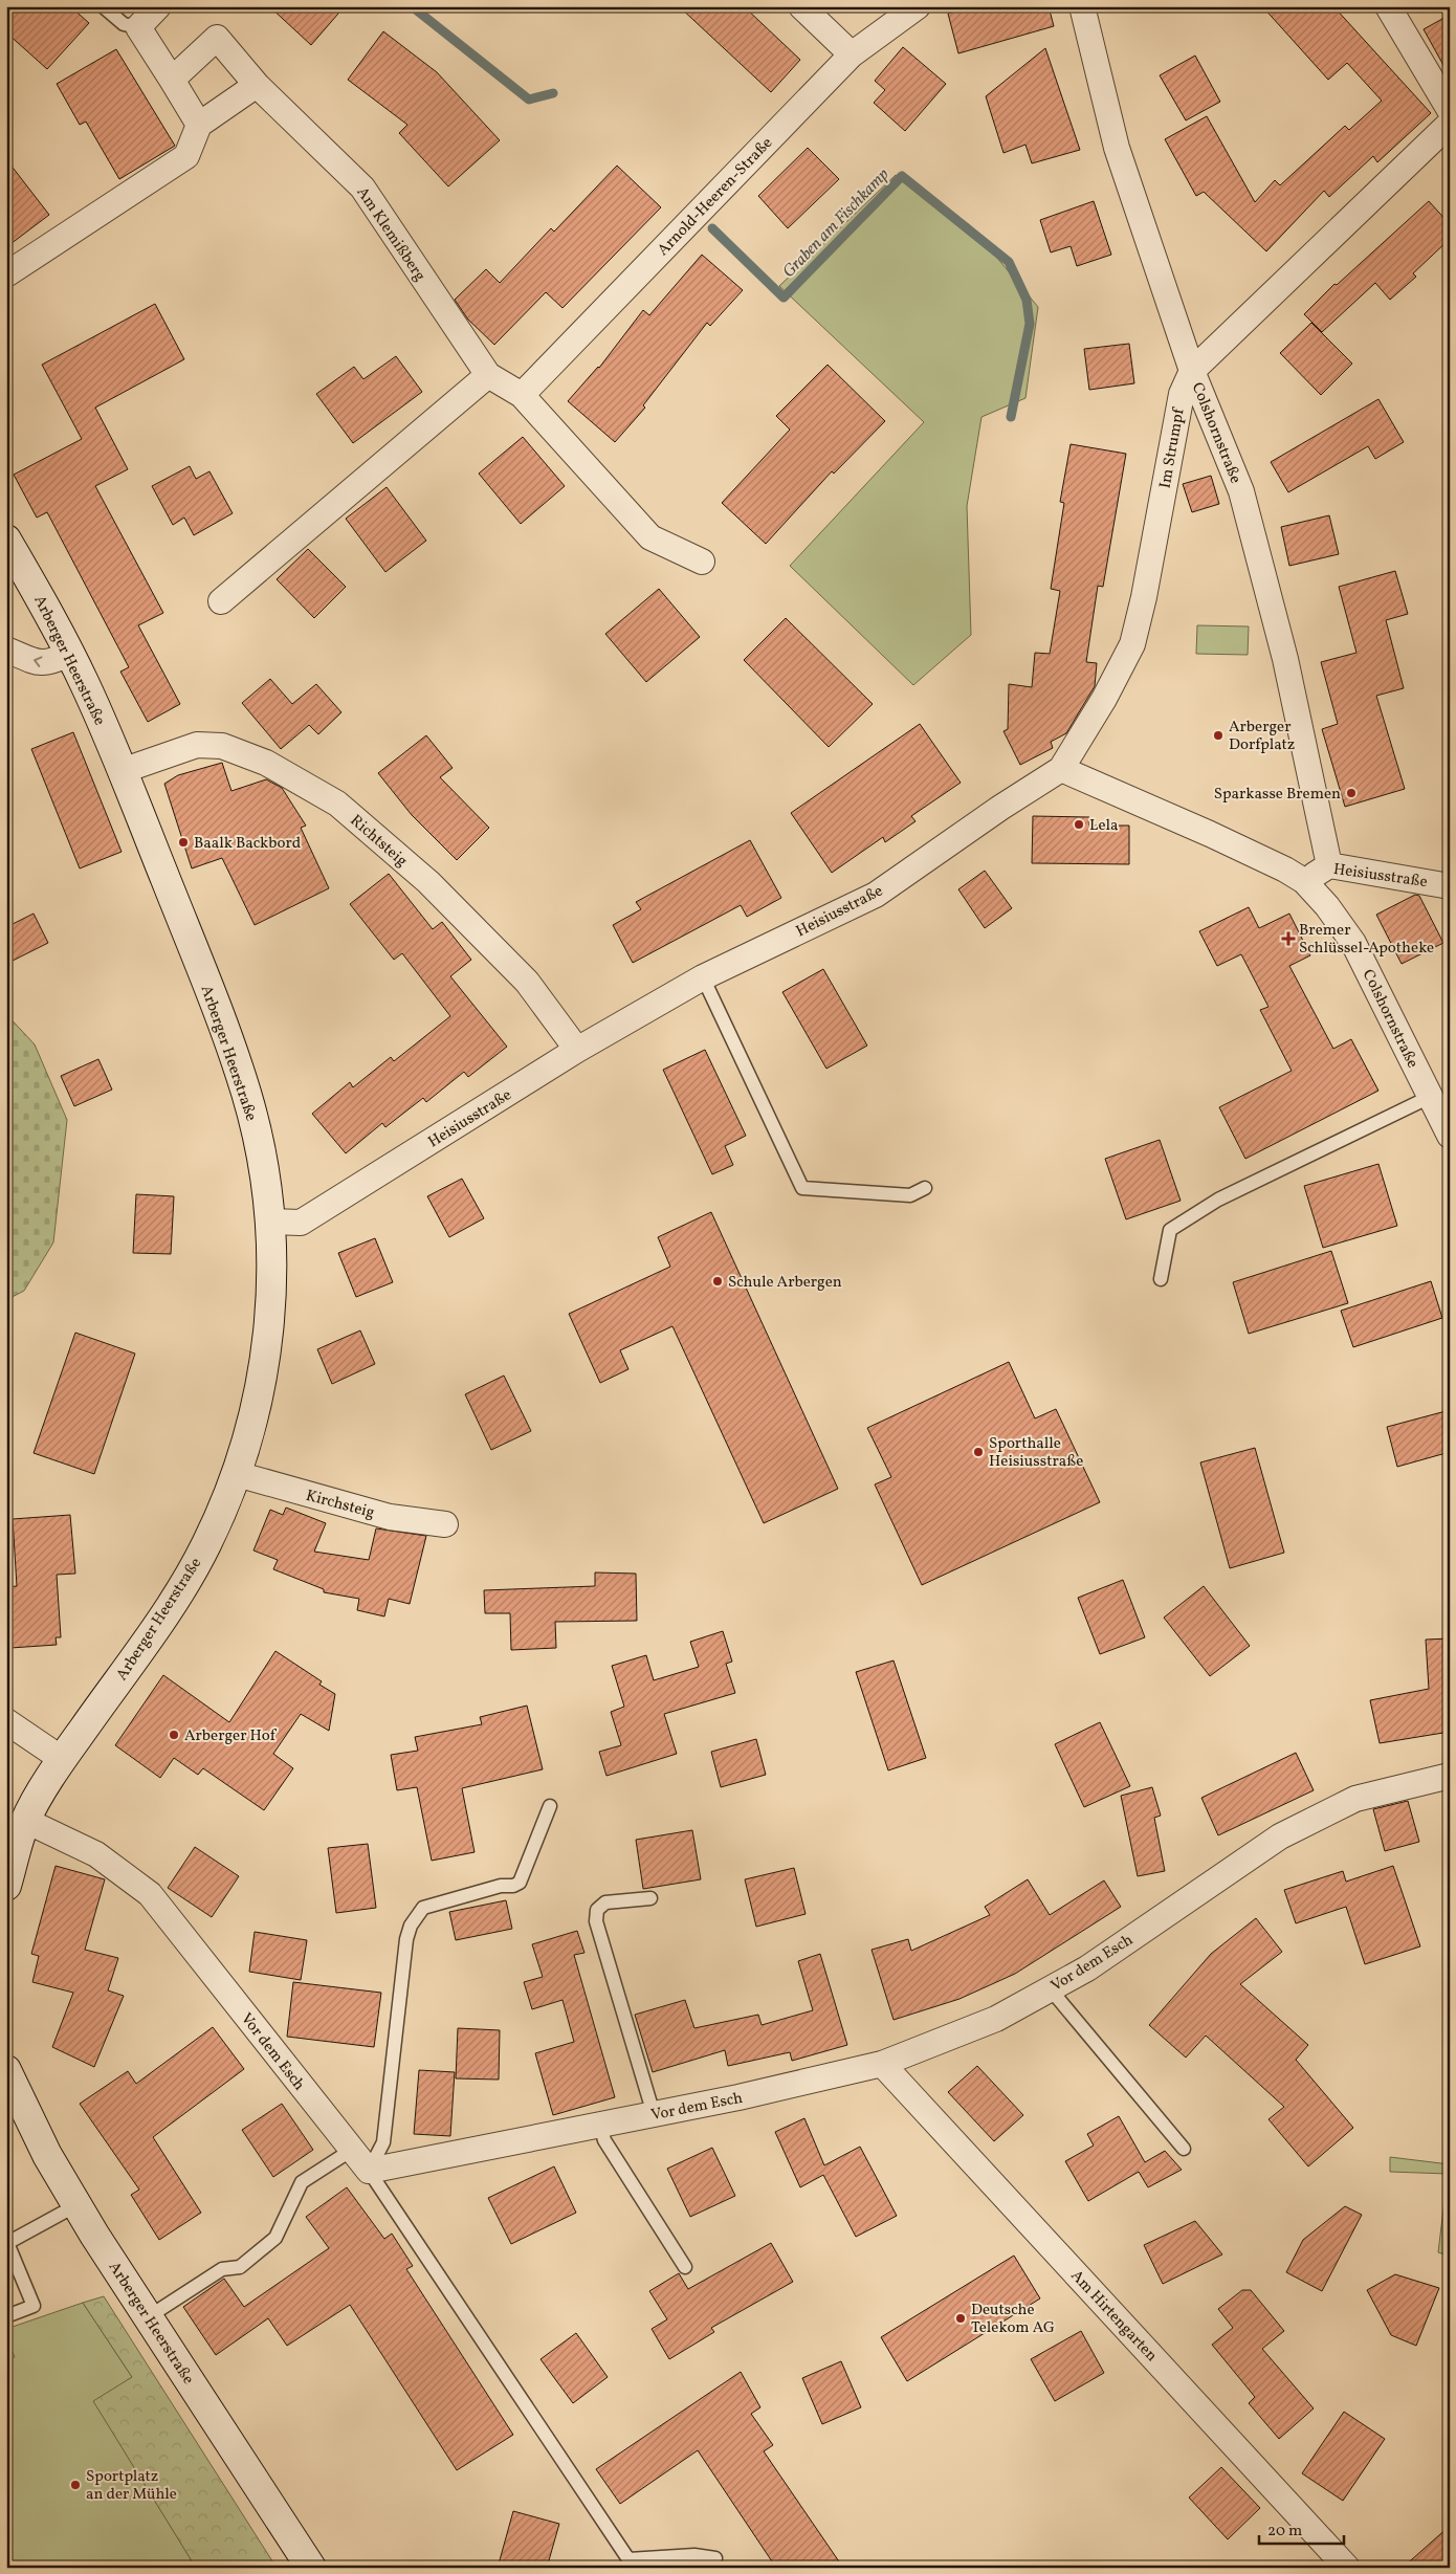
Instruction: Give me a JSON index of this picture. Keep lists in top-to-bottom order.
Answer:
{
  "streets": {
    "main road": ["Arberger Heerstraße"],
    "street": [
      "Arnold-Heeren-Straße",
      "Am Klemißberg",
      "Colshornstraße",
      "Im Strumpf",
      "Richtsteig",
      "Heisiusstraße",
      "Kirchsteig",
      "Vor dem Esch",
      "Am Hirtengarten"
    ]
  },
  "crossings": [
    ["Arnold-Heeren-Straße", "Am Klemißberg"],
    ["Colshornstraße", "Im Strumpf"],
    ["Colshornstraße", "Heisiusstraße"],
    ["Im Strumpf", "Heisiusstraße"],
    ["Arberger Heerstraße", "Richtsteig"],
    ["Arberger Heerstraße", "Heisiusstraße"],
    ["Arberger Heerstraße", "Kirchsteig"],
    ["Arberger Heerstraße", "Vor dem Esch"],
    ["Richtsteig", "Heisiusstraße"],
    ["Vor dem Esch", "Am Hirtengarten"]
  ],
  "water": ["Graben am Fischkamp"],
  "places": {
    "other": [
      "Arberger Dorfplatz",
      "Sparkasse Bremen",
      "Lela",
      "Baalk Backbord",
      "Schule Arbergen",
      "Sporthalle Heisiusstraße",
      "Arberger Hof",
      "Deutsche Telekom AG",
      "Sportplatz an der Mühle"
    ],
    "health": ["Bremer Schlüssel-Apotheke"]
  },
  "scale_bar": "20 m"
}
